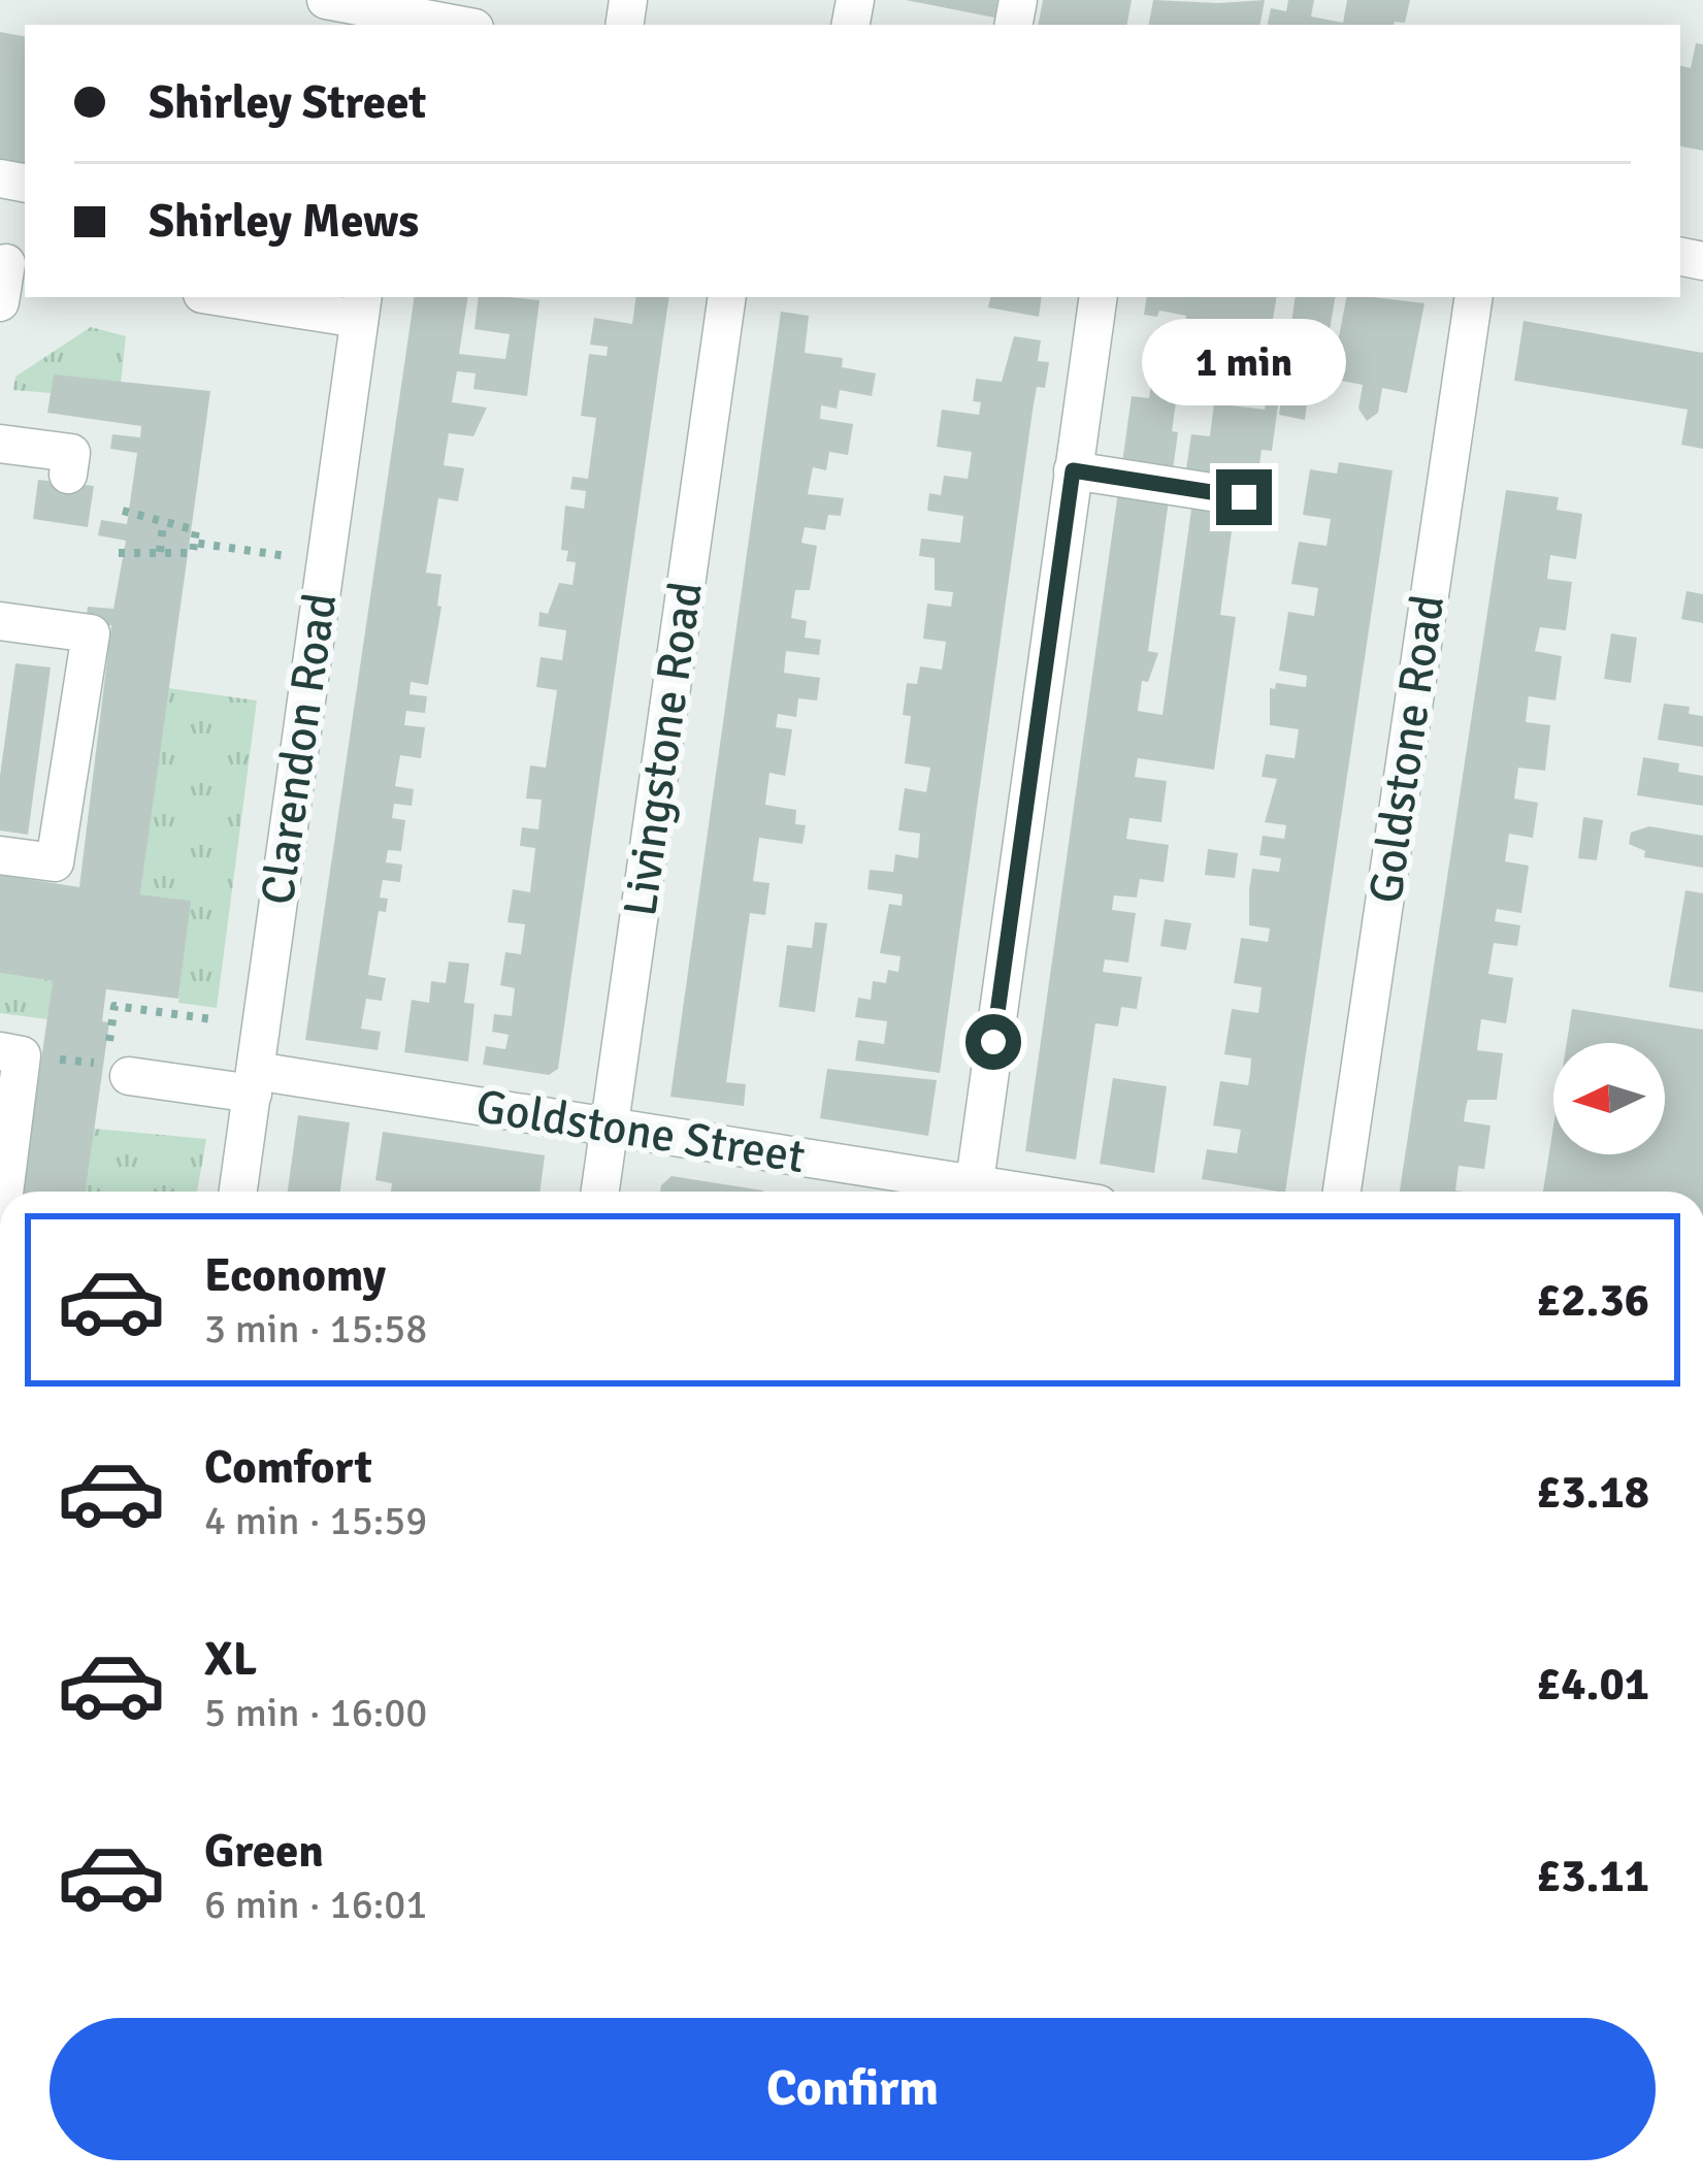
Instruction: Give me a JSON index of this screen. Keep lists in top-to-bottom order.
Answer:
{
  "streets": {
    "street": [
      "Clarendon Road",
      "Livingstone Road",
      "Goldstone Road",
      "Goldstone Street"
    ]
  },
  "crossings": [
    ["Clarendon Road", "Goldstone Street"],
    ["Livingstone Road", "Goldstone Street"]
  ],
  "north": "left",
  "page": {
    "banner": ["Shirley Street", "Shirley Mews"],
    "bubble": "1 min",
    "list": [
      {
        "name": "Economy",
        "note": "3 min · 15:58",
        "value": "£2.36"
      },
      {
        "name": "Comfort",
        "note": "4 min · 15:59",
        "value": "£3.18"
      },
      {
        "name": "XL",
        "note": "5 min · 16:00",
        "value": "£4.01"
      },
      {
        "name": "Green",
        "note": "6 min · 16:01",
        "value": "£3.11"
      }
    ],
    "buttons": "Confirm"
  }
}
